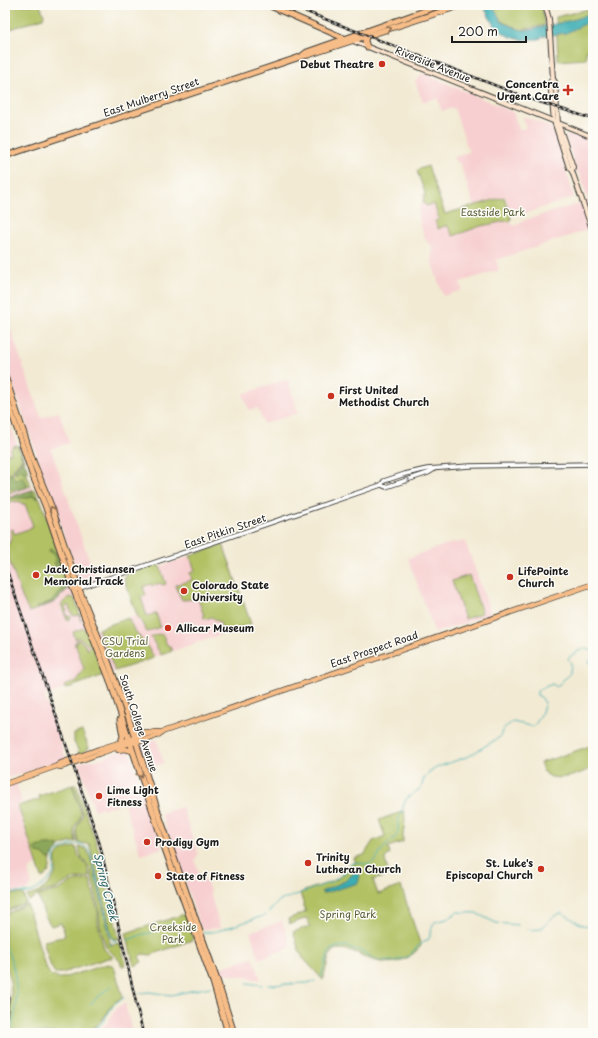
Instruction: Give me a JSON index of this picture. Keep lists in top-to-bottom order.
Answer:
{
  "streets": {
    "highway": ["Riverside Avenue", "East Mulberry Street", "South College Avenue"],
    "main road": ["East Prospect Road"],
    "street": ["East Pitkin Street"]
  },
  "crossings": [
    ["Riverside Avenue", "East Mulberry Street"],
    ["East Pitkin Street", "South College Avenue"],
    ["East Prospect Road", "South College Avenue"]
  ],
  "water": ["Spring Creek"],
  "parks": [
    "Eastside Park",
    "CSU Trial Gardens",
    "Spring Park",
    "Creekside Park"
  ],
  "places": {
    "other": [
      "Debut Theatre",
      "First United Methodist Church",
      "Jack Christiansen Memorial Track",
      "LifePointe Church",
      "Colorado State University",
      "Allicar Museum",
      "Lime Light Fitness",
      "Prodigy Gym",
      "Trinity Lutheran Church",
      "St. Luke's Episcopal Church",
      "State of Fitness"
    ],
    "health": ["Concentra Urgent Care"]
  },
  "scale_bar": "200 m"
}
